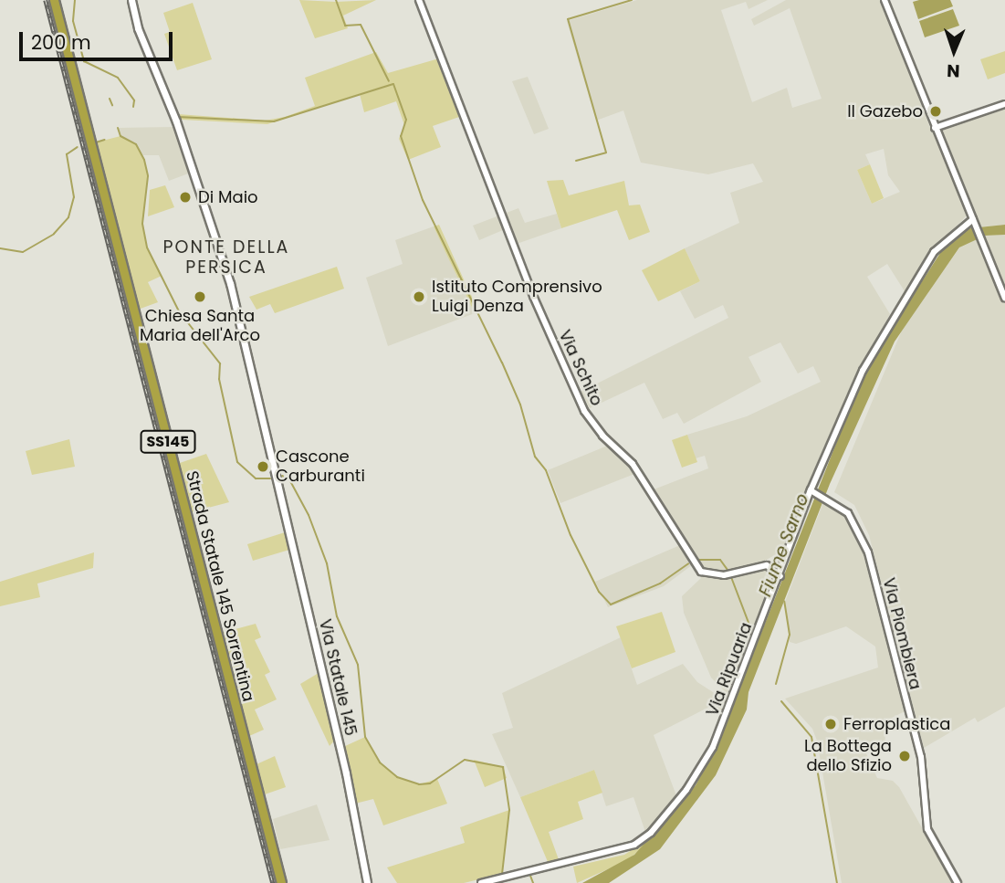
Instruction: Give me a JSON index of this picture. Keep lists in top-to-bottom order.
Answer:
{
  "streets": {
    "highway": ["SS145", "Strada Statale 145 Sorrentina"],
    "main road": ["Via Statale 145"],
    "street": ["Via Schito", "Via Piombiera", "Via Ripuaria"]
  },
  "crossings": [
    ["Via Schito", "Via Ripuaria"],
    ["Via Piombiera", "Via Ripuaria"]
  ],
  "districts": ["PONTE DELLA PERSICA"],
  "water": ["Fiume Sarno"],
  "places": [
    "Il Gazebo",
    "Di Maio",
    "Chiesa Santa Maria dell'Arco",
    "Istituto Comprensivo Luigi Denza",
    "Cascone Carburanti",
    "Ferroplastica",
    "La Bottega dello Sfizio"
  ],
  "scale_bar": "200 m",
  "north": "bottom"
}
